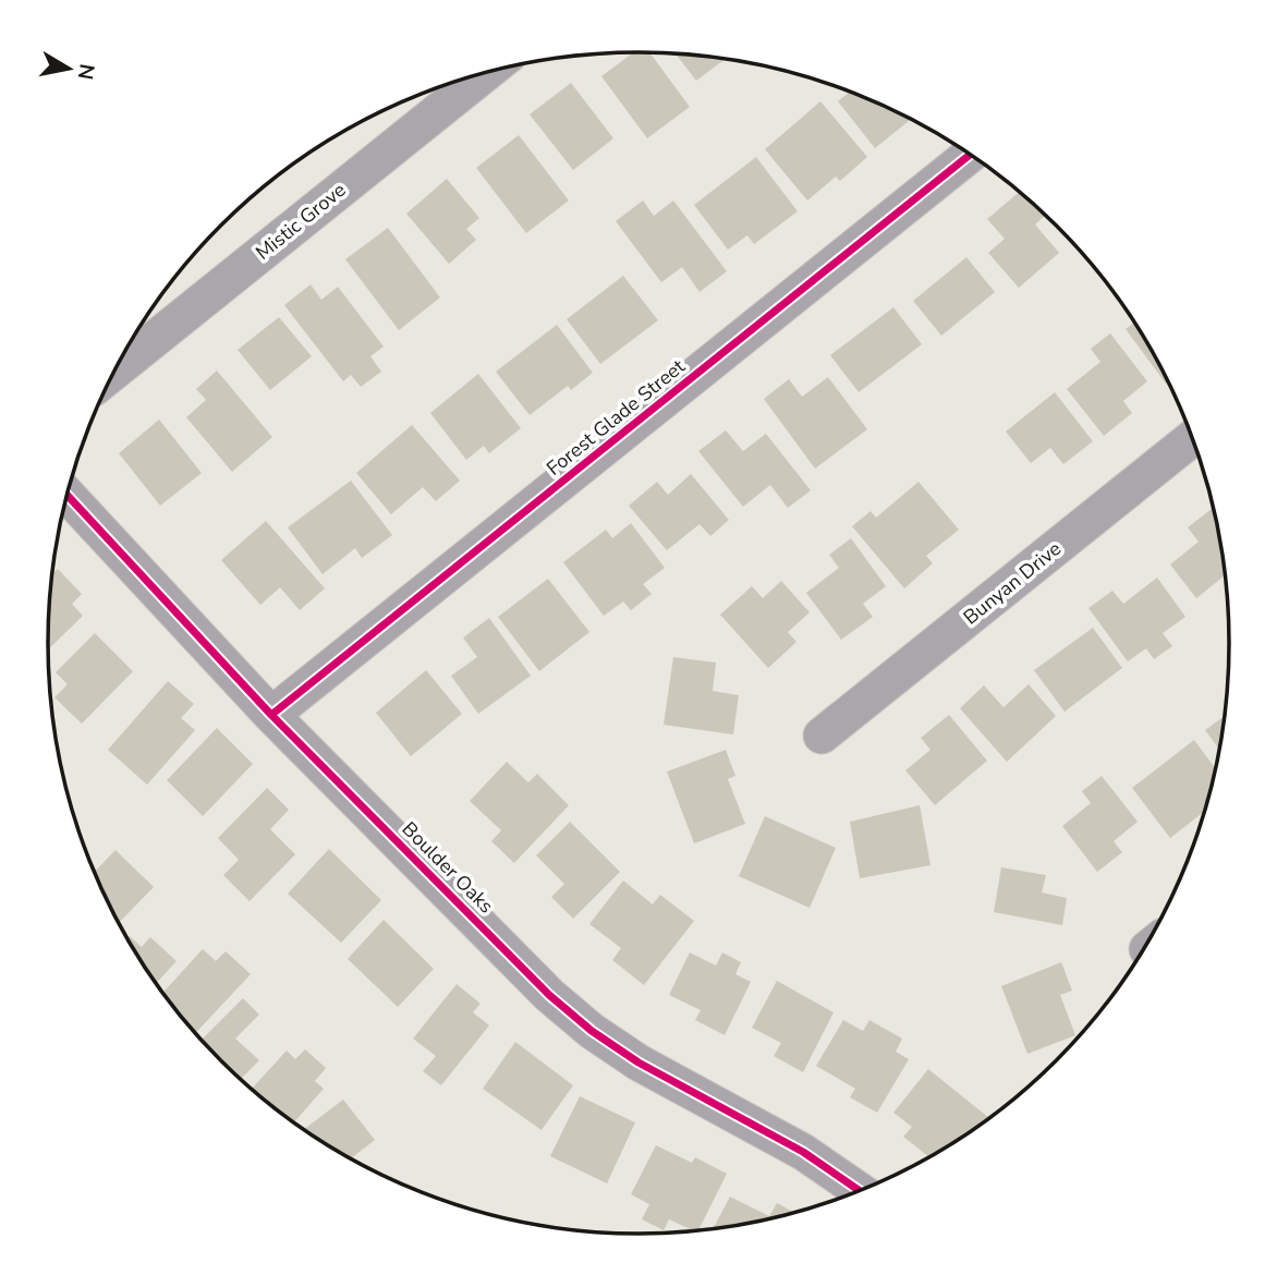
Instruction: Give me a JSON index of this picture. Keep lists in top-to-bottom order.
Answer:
{
  "streets": {
    "street": [
      "Mistic Grove",
      "Forest Glade Street",
      "Bunyan Drive",
      "Boulder Oaks"
    ]
  },
  "crossings": [
    ["Forest Glade Street", "Boulder Oaks"]
  ],
  "north": "right"
}
